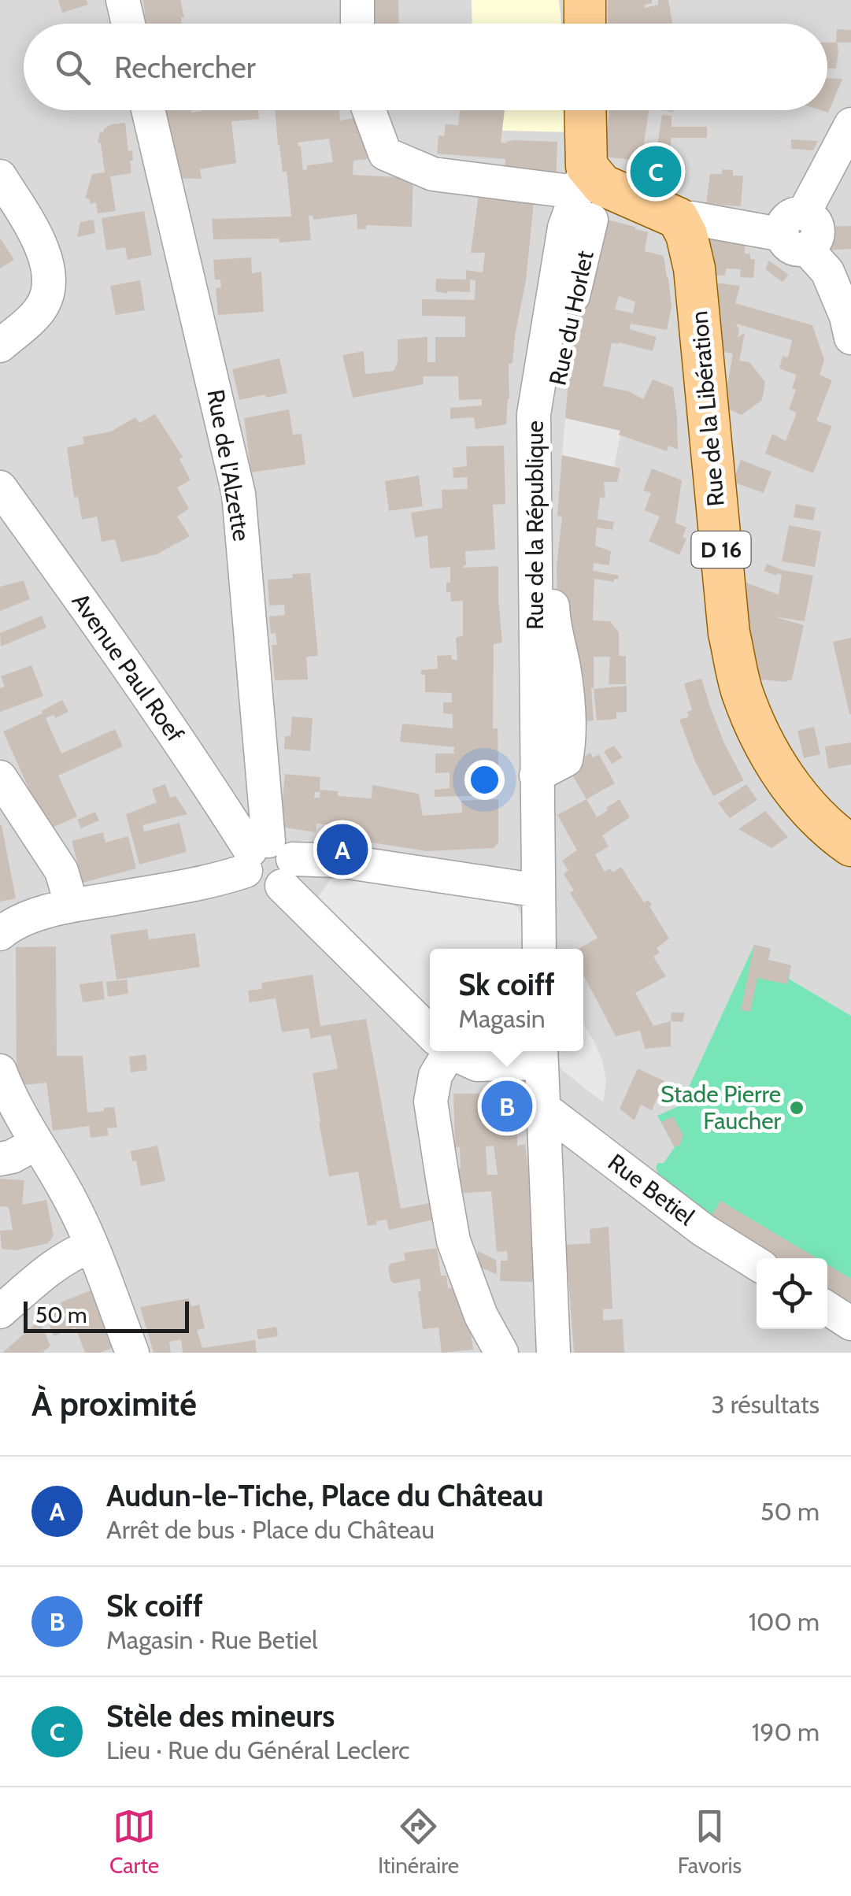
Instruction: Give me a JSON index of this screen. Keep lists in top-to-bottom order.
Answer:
{
  "streets": {
    "main road": ["Rue de la Libération", "D 16"],
    "street": [
      "Rue de l'Alzette",
      "Rue de la République",
      "Avenue Paul Roef",
      "Rue Betiel"
    ]
  },
  "crossings": [
    ["Rue de l'Alzette", "Avenue Paul Roef"]
  ],
  "places": ["Stade Pierre Faucher"],
  "scale_bar": "50 m",
  "page": {
    "search": "Rechercher",
    "pins": ["C", "A", "B"],
    "popup": ["Sk coiff", "Magasin"],
    "scale": "50 m",
    "heading": ["À proximité", "3 résultats"],
    "list": [
      {
        "mark": "A",
        "name": "Audun-le-Tiche, Place du Château",
        "note": "Arrêt de bus · Place du Château",
        "value": "50 m"
      },
      {
        "mark": "B",
        "name": "Sk coiff",
        "note": "Magasin · Rue Betiel",
        "value": "100 m"
      },
      {
        "mark": "C",
        "name": "Stèle des mineurs",
        "note": "Lieu · Rue du Général Leclerc",
        "value": "190 m"
      }
    ],
    "nav": ["Carte", "Itinéraire", "Favoris"]
  }
}
